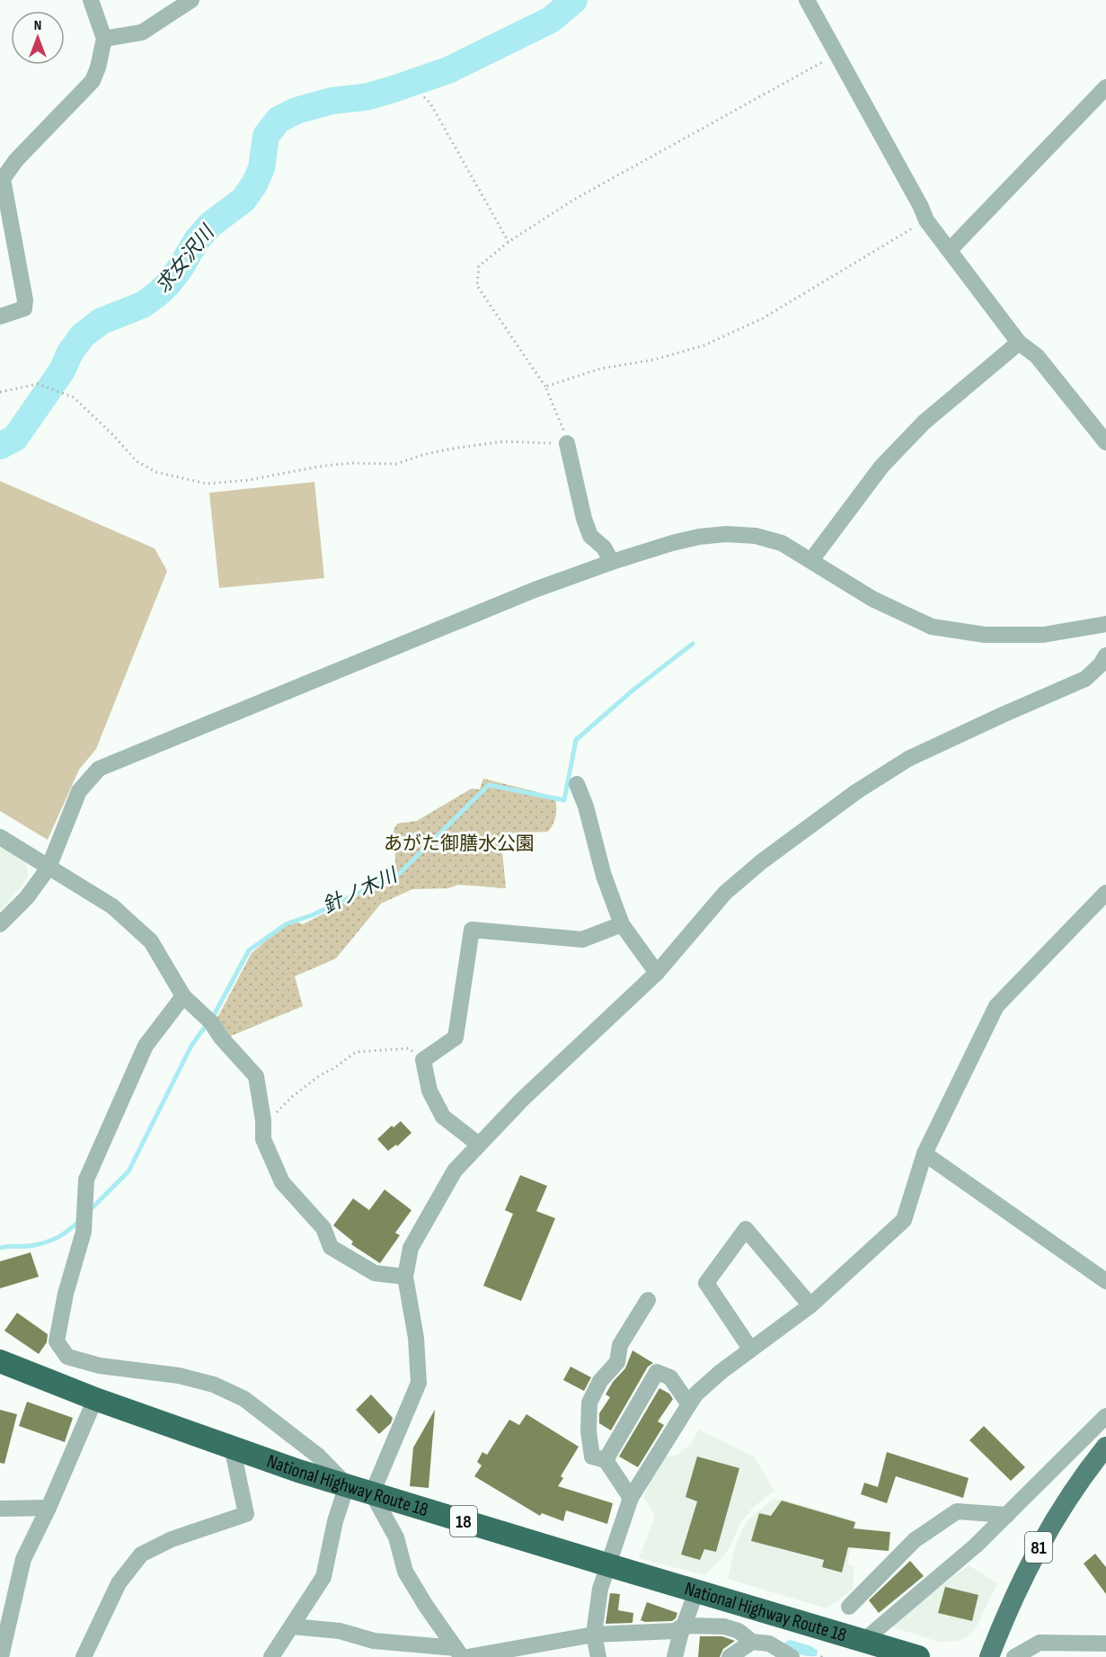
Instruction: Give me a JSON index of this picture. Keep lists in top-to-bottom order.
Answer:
{
  "streets": {
    "highway": ["National Highway Route 18", "18"],
    "main road": ["81"]
  },
  "water": ["求女沢川", "針ノ木川"],
  "parks": ["あがた御膳水公園"],
  "north": "top"
}
